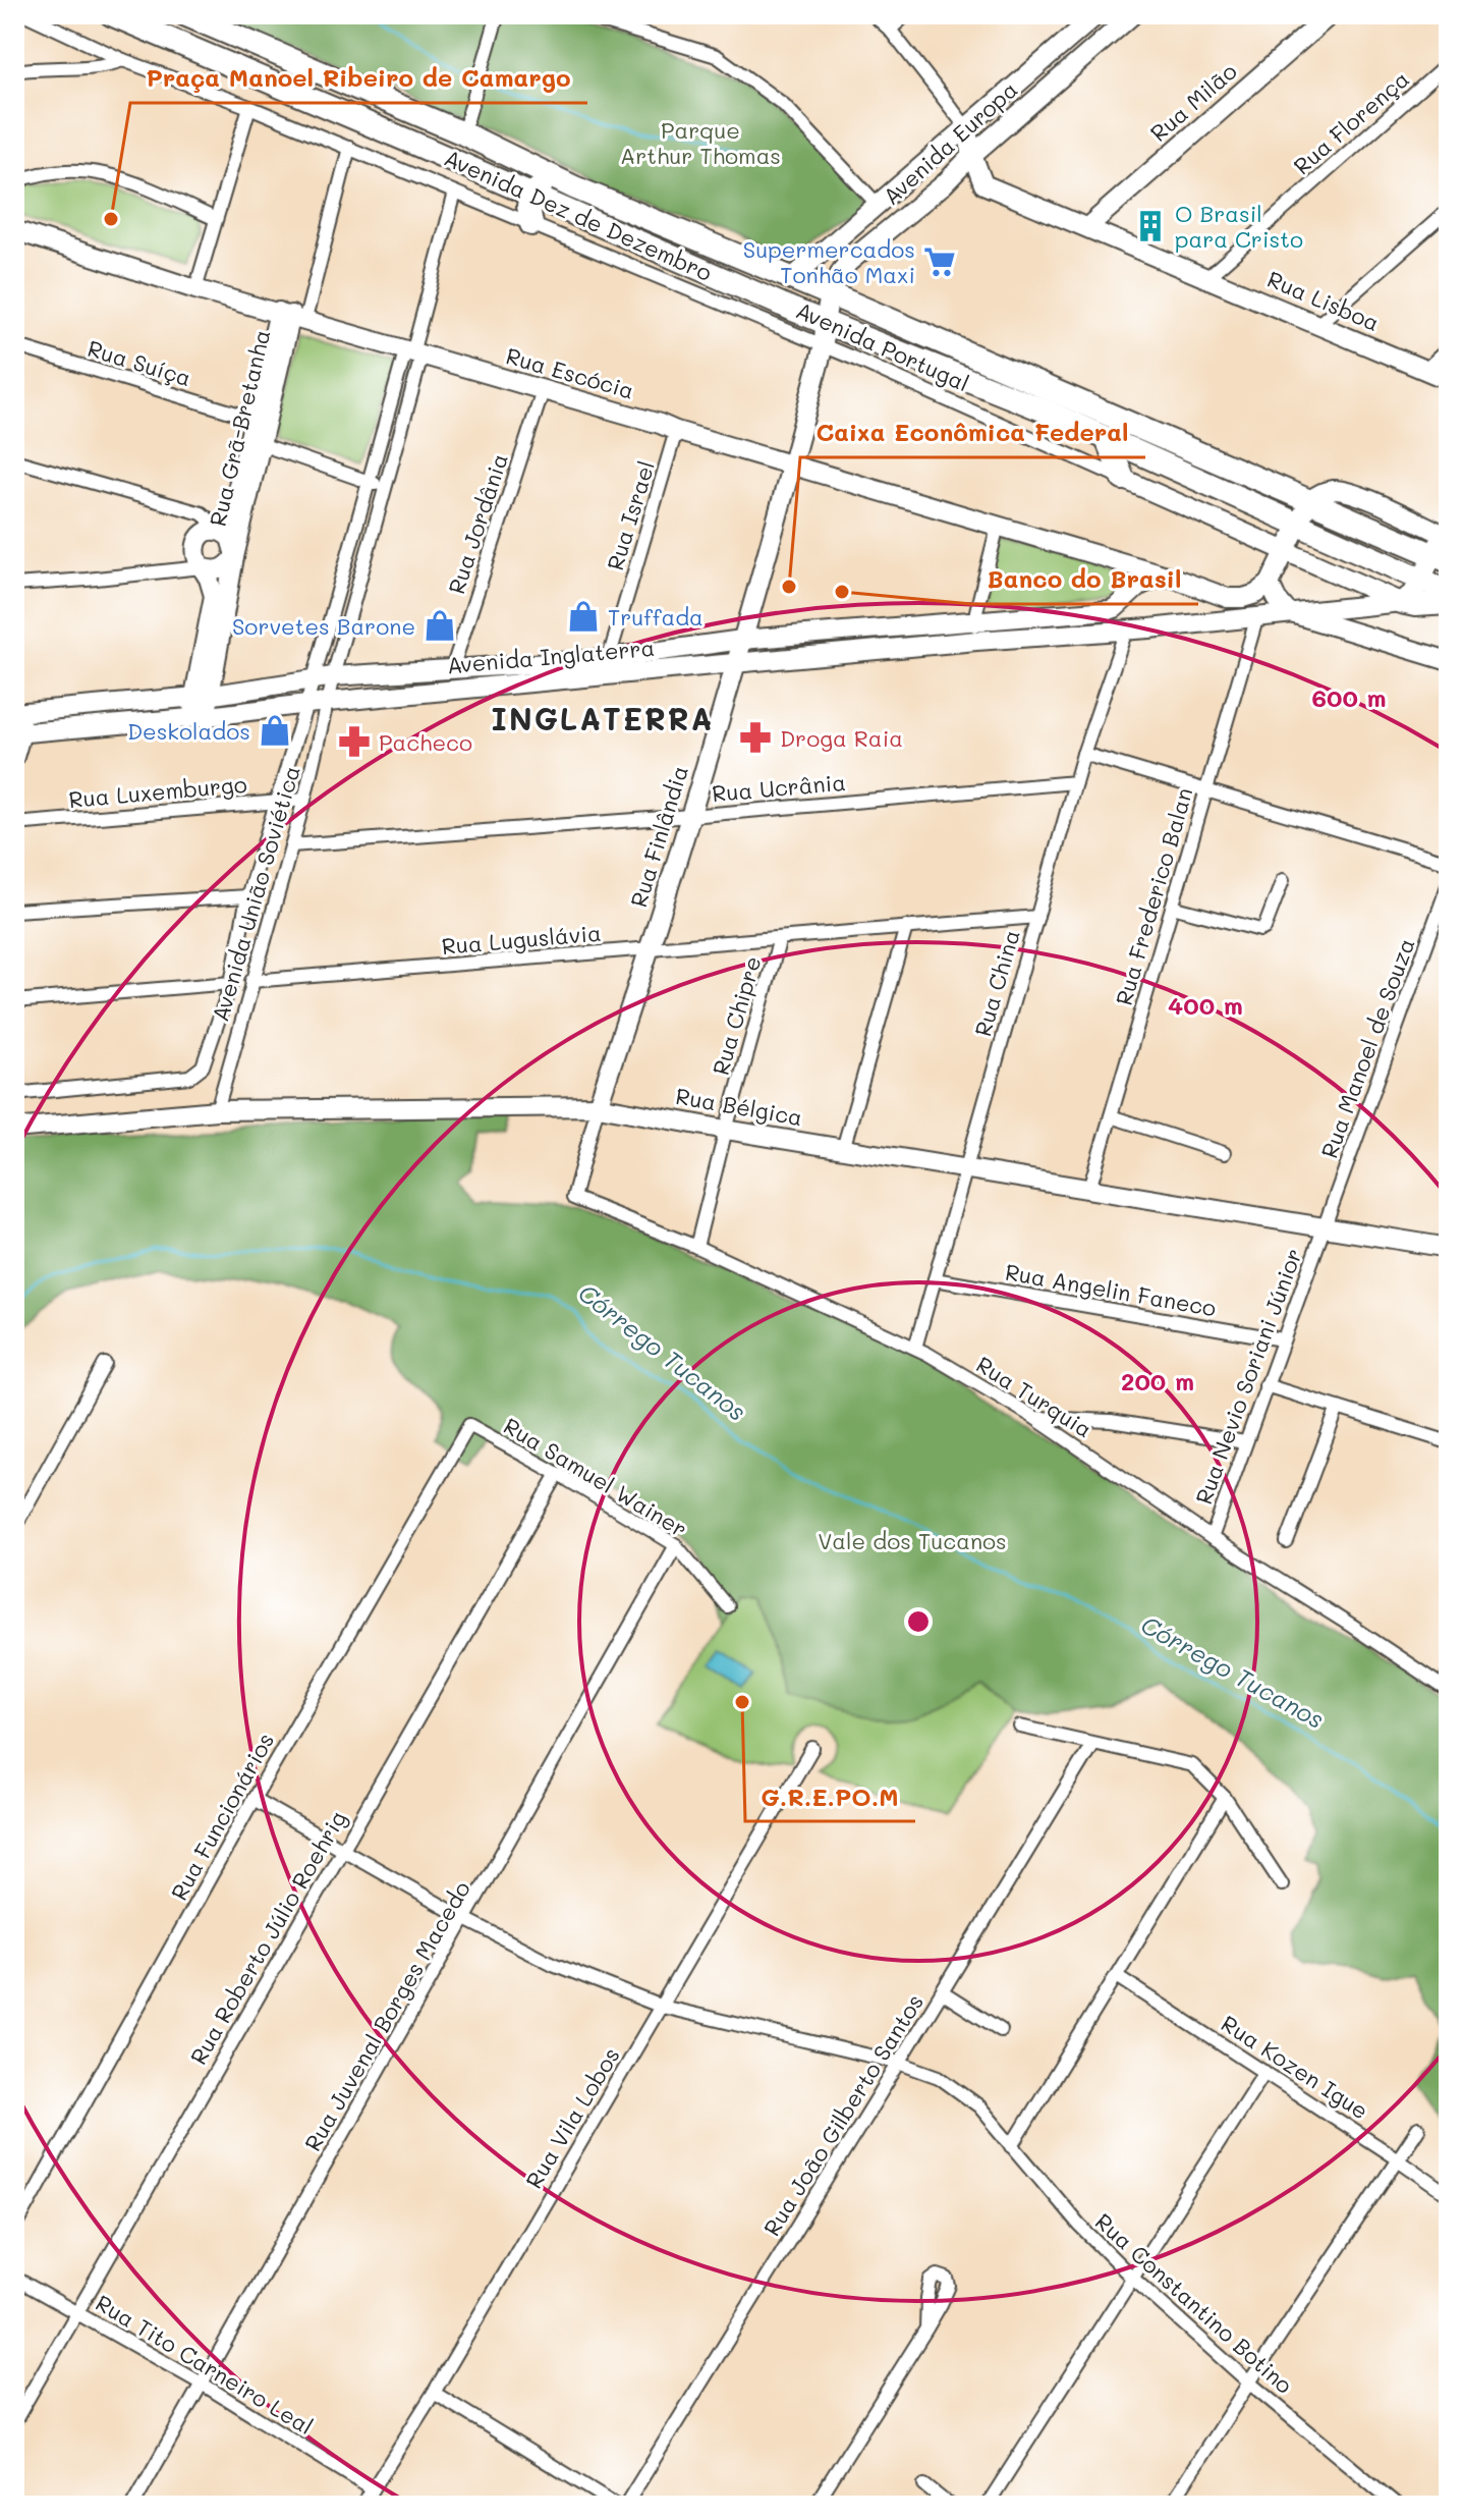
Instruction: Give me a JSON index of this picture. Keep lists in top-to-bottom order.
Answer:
{
  "streets": {
    "highway": ["Avenida Dez de Dezembro"],
    "street": [
      "Rua Milão",
      "Rua Florença",
      "Avenida Europa",
      "Rua Lisboa",
      "Avenida Portugal",
      "Rua Suíça",
      "Rua Escócia",
      "Rua Grã-Bretanha",
      "Rua Israel",
      "Rua Jordânia",
      "Avenida Inglaterra",
      "Rua Ucrânia",
      "Rua Luxemburgo",
      "Rua Finlândia",
      "Avenida União Soviética",
      "Rua Frederico Balan",
      "Rua Luguslávia",
      "Rua China",
      "Rua Chipre",
      "Rua Manoel de Souza",
      "Rua Bélgica",
      "Rua Angelin Faneco",
      "Rua Nevio Soriani Júnior",
      "Rua Turquia",
      "Rua Samuel Wainer",
      "Rua Funcionários",
      "Rua Roberto Júlio Roehrig",
      "Rua Juvenal Borges Macedo",
      "Rua Kozen Igue",
      "Rua João Gilberto Santos",
      "Rua Vila Lobos",
      "Rua Constantino Botino",
      "Rua Tito Carneiro Leal"
    ]
  },
  "crossings": [
    ["Rua Milão", "Rua Lisboa"],
    ["Rua Florença", "Rua Lisboa"],
    ["Avenida Europa", "Avenida Dez de Dezembro"],
    ["Avenida Europa", "Avenida Portugal"],
    ["Avenida Europa", "Rua Finlândia"],
    ["Avenida Dez de Dezembro", "Avenida Portugal"],
    ["Avenida Dez de Dezembro", "Rua Finlândia"],
    ["Avenida Portugal", "Avenida Inglaterra"],
    ["Avenida Portugal", "Rua Finlândia"],
    ["Rua Suíça", "Rua Grã-Bretanha"],
    ["Rua Escócia", "Rua Grã-Bretanha"],
    ["Rua Escócia", "Rua Israel"],
    ["Rua Escócia", "Rua Jordânia"],
    ["Rua Escócia", "Rua Finlândia"],
    ["Rua Escócia", "Avenida União Soviética"],
    ["Rua Grã-Bretanha", "Avenida Inglaterra"],
    ["Rua Israel", "Avenida Inglaterra"],
    ["Rua Jordânia", "Avenida Inglaterra"],
    ["Avenida Inglaterra", "Rua Finlândia"],
    ["Avenida Inglaterra", "Avenida União Soviética"],
    ["Avenida Inglaterra", "Rua Frederico Balan"],
    ["Avenida Inglaterra", "Rua China"],
    ["Rua Ucrânia", "Rua Finlândia"],
    ["Rua Ucrânia", "Avenida União Soviética"],
    ["Rua Ucrânia", "Rua China"],
    ["Rua Luxemburgo", "Avenida União Soviética"],
    ["Rua Finlândia", "Rua Luguslávia"],
    ["Rua Finlândia", "Rua Bélgica"],
    ["Rua Finlândia", "Rua Turquia"],
    ["Avenida União Soviética", "Rua Luguslávia"],
    ["Avenida União Soviética", "Rua Bélgica"],
    ["Rua Frederico Balan", "Rua Bélgica"],
    ["Rua Luguslávia", "Rua China"],
    ["Rua Luguslávia", "Rua Chipre"],
    ["Rua China", "Rua Bélgica"],
    ["Rua China", "Rua Angelin Faneco"],
    ["Rua China", "Rua Turquia"],
    ["Rua Chipre", "Rua Bélgica"],
    ["Rua Chipre", "Rua Turquia"],
    ["Rua Manoel de Souza", "Rua Bélgica"],
    ["Rua Manoel de Souza", "Rua Nevio Soriani Júnior"],
    ["Rua Bélgica", "Rua Nevio Soriani Júnior"],
    ["Rua Angelin Faneco", "Rua Nevio Soriani Júnior"],
    ["Rua Nevio Soriani Júnior", "Rua Turquia"],
    ["Rua Samuel Wainer", "Rua Funcionários"],
    ["Rua Samuel Wainer", "Rua Roberto Júlio Roehrig"],
    ["Rua Samuel Wainer", "Rua Juvenal Borges Macedo"],
    ["Rua Funcionários", "Rua Constantino Botino"],
    ["Rua Roberto Júlio Roehrig", "Rua Constantino Botino"],
    ["Rua Roberto Júlio Roehrig", "Rua Tito Carneiro Leal"],
    ["Rua Juvenal Borges Macedo", "Rua Constantino Botino"],
    ["Rua Juvenal Borges Macedo", "Rua Tito Carneiro Leal"],
    ["Rua João Gilberto Santos", "Rua Constantino Botino"],
    ["Rua Vila Lobos", "Rua Constantino Botino"],
    ["Rua Vila Lobos", "Rua Tito Carneiro Leal"]
  ],
  "districts": ["INGLATERRA"],
  "water": ["Córrego Tucanos"],
  "parks": ["Parque Arthur Thomas", "Vale dos Tucanos"],
  "places": {
    "other": [
      "Praça Manoel Ribeiro de Camargo",
      "Caixa Econômica Federal",
      "Banco do Brasil",
      "G.R.E.PO.M"
    ],
    "building": ["O Brasil para Cristo"],
    "supermarket": ["Supermercados Tonhão Maxi"],
    "shop": ["Truffada", "Sorvetes Barone", "Deskolados"],
    "pharmacy": ["Droga Raia", "Pacheco"]
  },
  "rings": ["600 m", "400 m", "200 m"]
}
